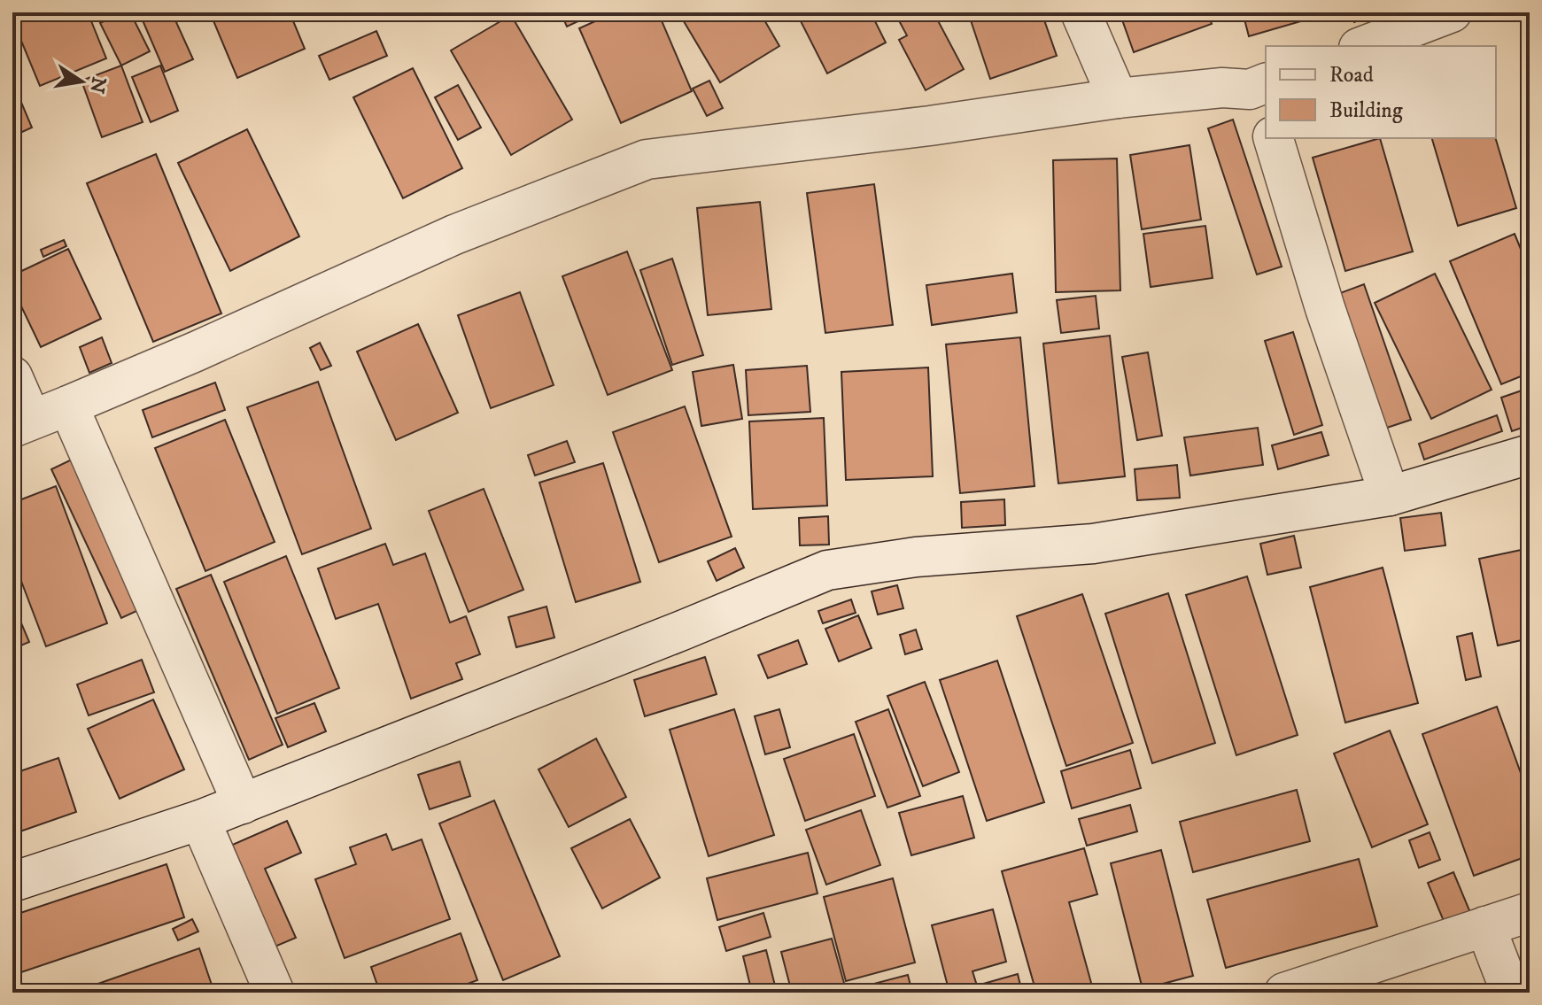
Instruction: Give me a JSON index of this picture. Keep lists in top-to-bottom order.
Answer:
{
  "legend": ["Road", "Building"],
  "north": "right"
}
